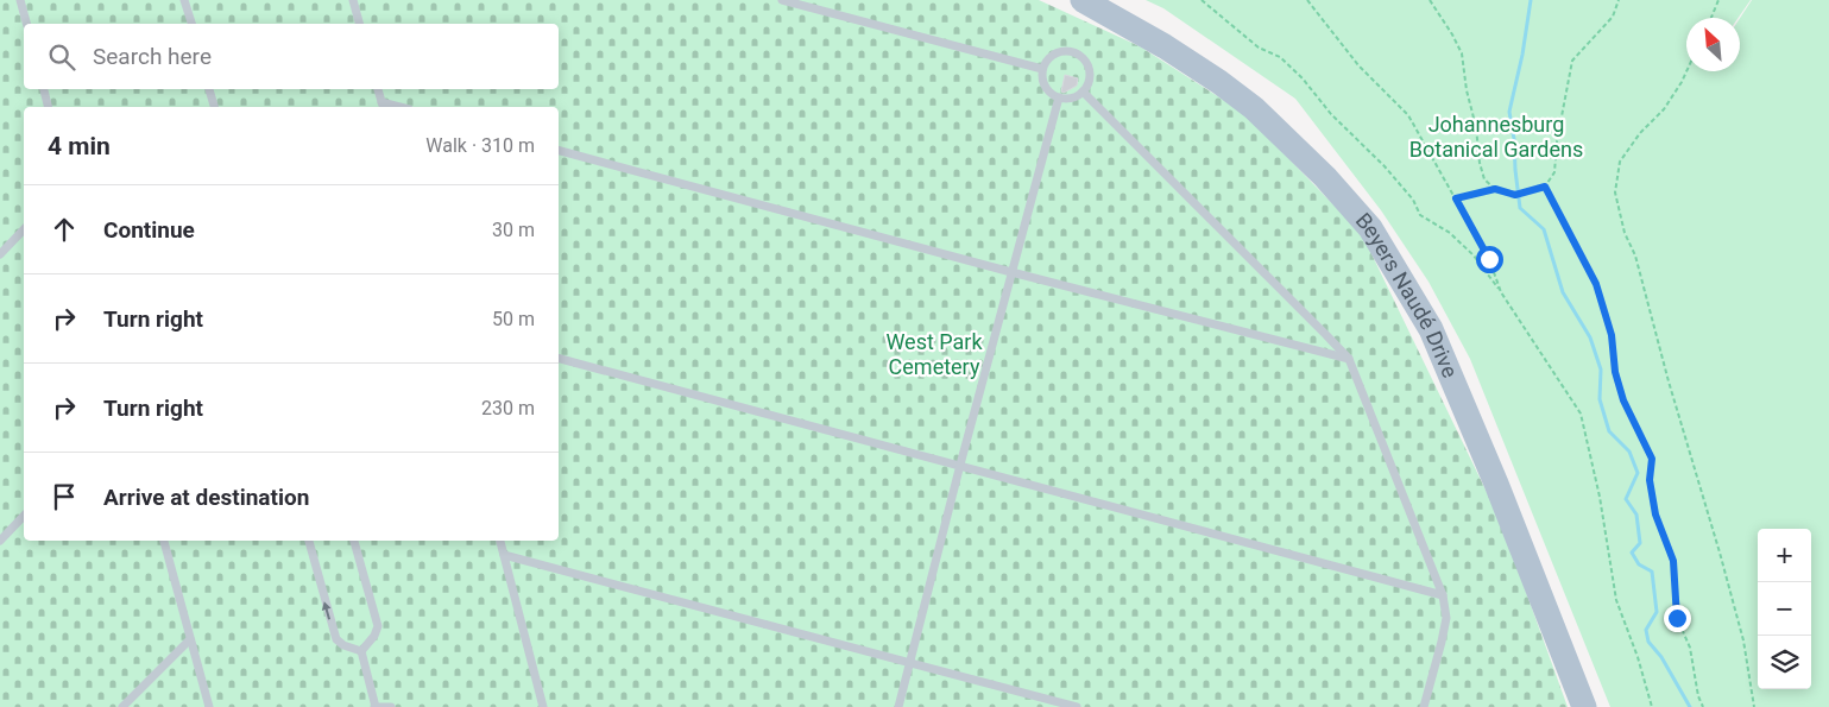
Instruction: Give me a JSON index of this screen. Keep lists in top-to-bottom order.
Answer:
{
  "streets": {
    "main road": ["Beyers Naudé Drive"]
  },
  "parks": ["Johannesburg Botanical Gardens", "West Park Cemetery"],
  "north": "top left",
  "page": {
    "search": "Search here",
    "heading": ["4 min", "Walk · 310 m"],
    "list": [
      ["Continue", "30 m"],
      ["Turn right", "50 m"],
      ["Turn right", "230 m"],
      "Arrive at destination"
    ],
    "map_buttons": ["+", "−"]
  }
}
